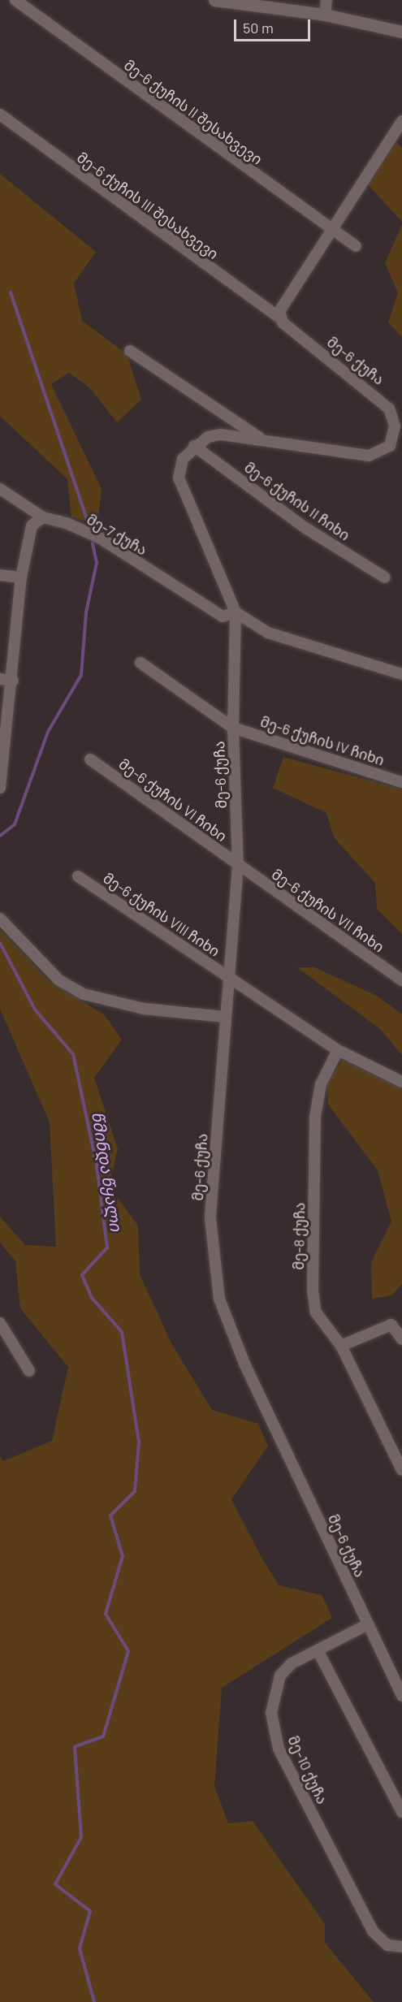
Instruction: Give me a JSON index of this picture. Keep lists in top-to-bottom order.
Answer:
{
  "streets": {
    "street": [
      "მე-6 ქუჩის II შესახვევი",
      "მე-6 ქუჩის III შესახვევი",
      "მე-6 ქუჩა",
      "მე-6 ქუჩის II ჩიხი",
      "მე-7 ქუჩა",
      "მე-6 ქუჩის IV ჩიხი",
      "მე-6 ქუჩის VI ჩიხი",
      "მე-6 ქუჩის VII ჩიხი",
      "მე-6 ქუჩის VIII ჩიხი",
      "მე-8 ქუჩა",
      "მე-10 ქუჩა"
    ]
  },
  "crossings": [
    ["მე-6 ქუჩის III შესახვევი", "მე-6 ქუჩა"],
    ["მე-6 ქუჩა", "მე-6 ქუჩის II ჩიხი"],
    ["მე-6 ქუჩა", "მე-7 ქუჩა"],
    ["მე-6 ქუჩა", "მე-6 ქუჩის IV ჩიხი"],
    ["მე-6 ქუჩა", "მე-6 ქუჩის VI ჩიხი"],
    ["მე-6 ქუჩა", "მე-6 ქუჩის VII ჩიხი"],
    ["მე-6 ქუჩა", "მე-6 ქუჩის VIII ჩიხი"],
    ["მე-6 ქუჩა", "მე-10 ქუჩა"],
    ["მე-6 ქუჩის VI ჩიხი", "მე-6 ქუჩის VII ჩიხი"]
  ],
  "water": ["წმინდა წყალი"],
  "scale_bar": "50 m"
}
